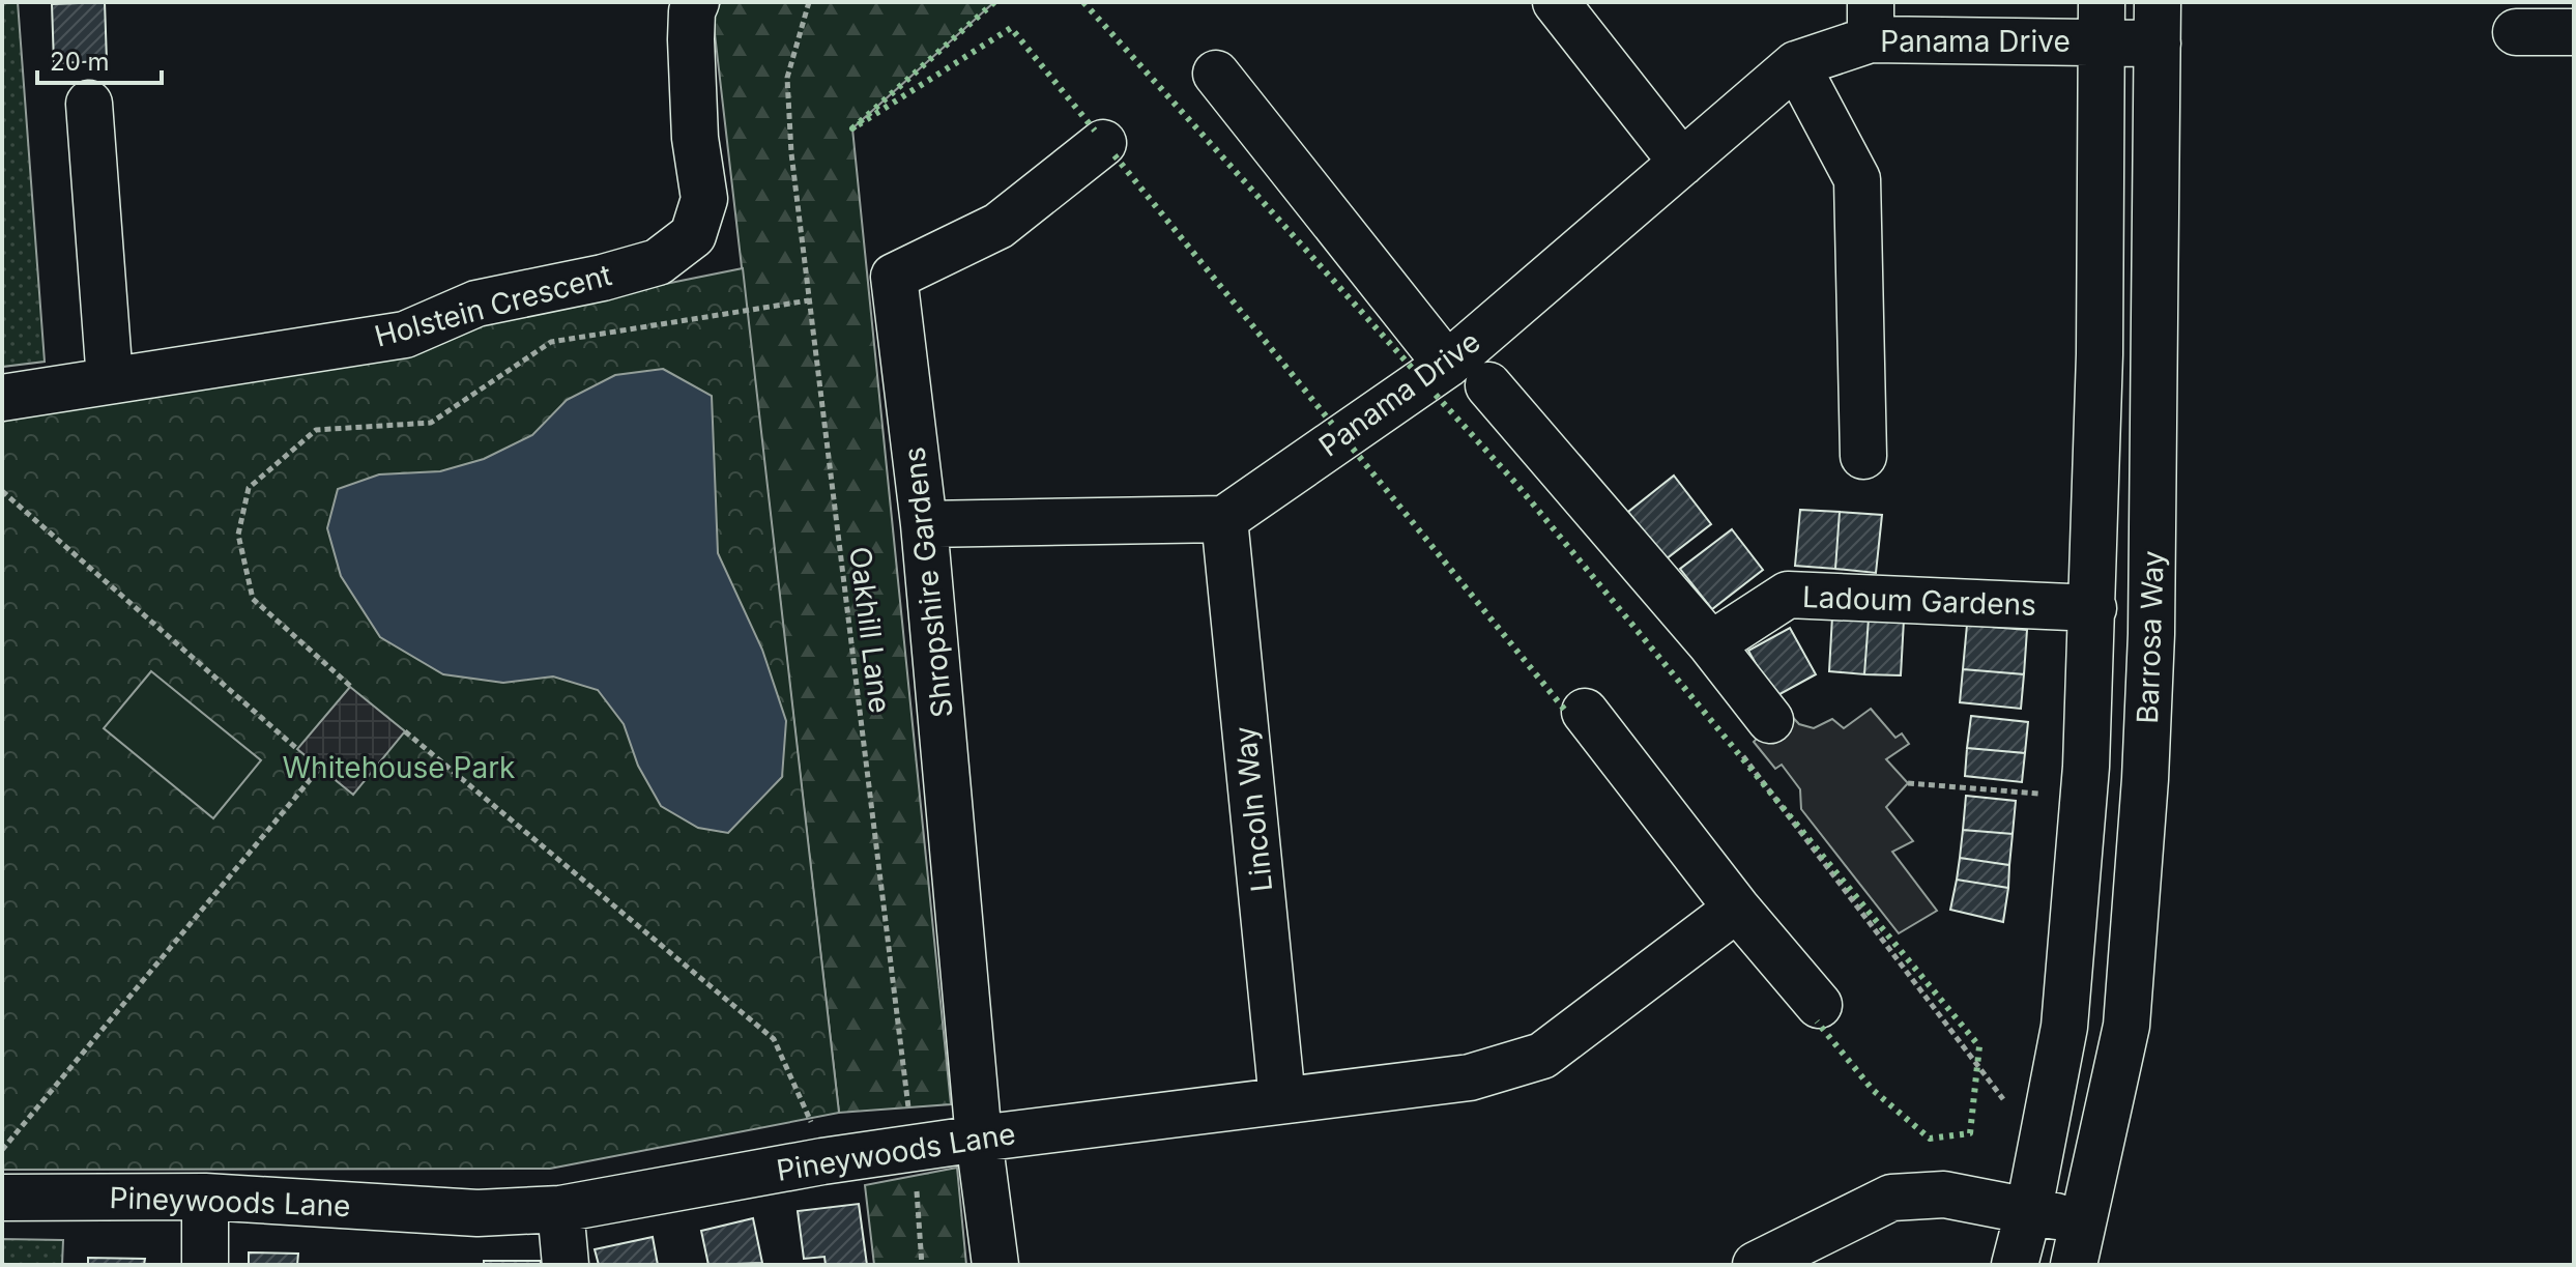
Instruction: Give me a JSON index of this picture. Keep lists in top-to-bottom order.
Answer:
{
  "streets": {
    "street": [
      "Panama Drive",
      "Holstein Crescent",
      "Shropshire Gardens",
      "Ladoum Gardens",
      "Barrosa Way",
      "Lincoln Way",
      "Pineywoods Lane"
    ],
    "path": ["Oakhill Lane"]
  },
  "crossings": [
    ["Panama Drive", "Barrosa Way"],
    ["Panama Drive", "Lincoln Way"],
    ["Shropshire Gardens", "Pineywoods Lane"],
    ["Ladoum Gardens", "Barrosa Way"],
    ["Oakhill Lane", "Pineywoods Lane"],
    ["Lincoln Way", "Pineywoods Lane"]
  ],
  "parks": ["Whitehouse Park"],
  "scale_bar": "20 m"
}
